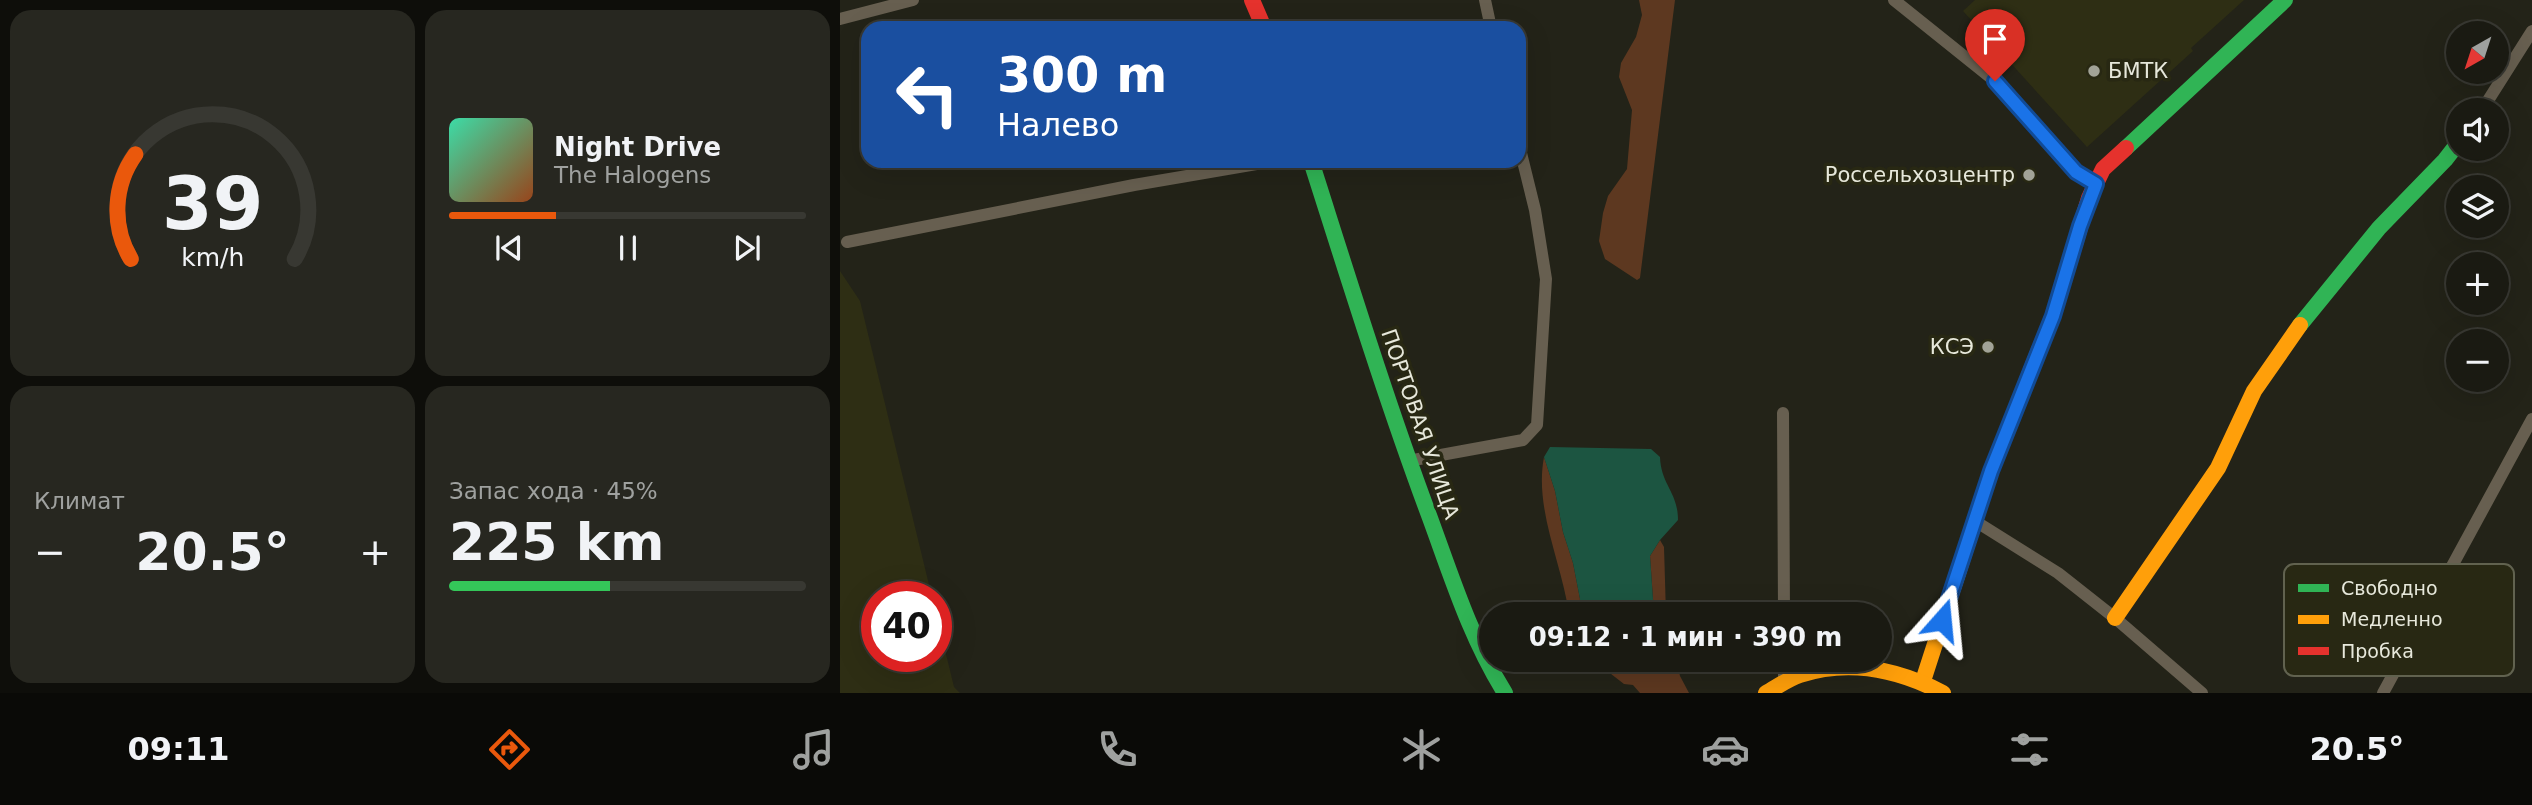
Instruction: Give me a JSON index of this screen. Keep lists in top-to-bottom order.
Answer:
{
  "streets": {
    "street": ["ПОРТОВАЯ УЛИЦА"]
  },
  "places": ["БМТК", "Россельхозцентр", "КСЭ"],
  "legend": ["Свободно", "Медленно", "Пробка"],
  "north": "bottom left",
  "page": {
    "map_buttons": ["+", "−"],
    "turn": ["300 m", "Налево"],
    "song": ["Night Drive", "The Halogens"],
    "tile": [
      "Климат",
      ["Запас хода · 45%", "225 km"]
    ],
    "heat": ["−", "20.5°", "+"],
    "limit": "40",
    "trip": "09:12 · 1 мин · 390 m",
    "tabs": ["09:11", "20.5°"],
    "gauge": ["39", "km/h"]
  }
}
